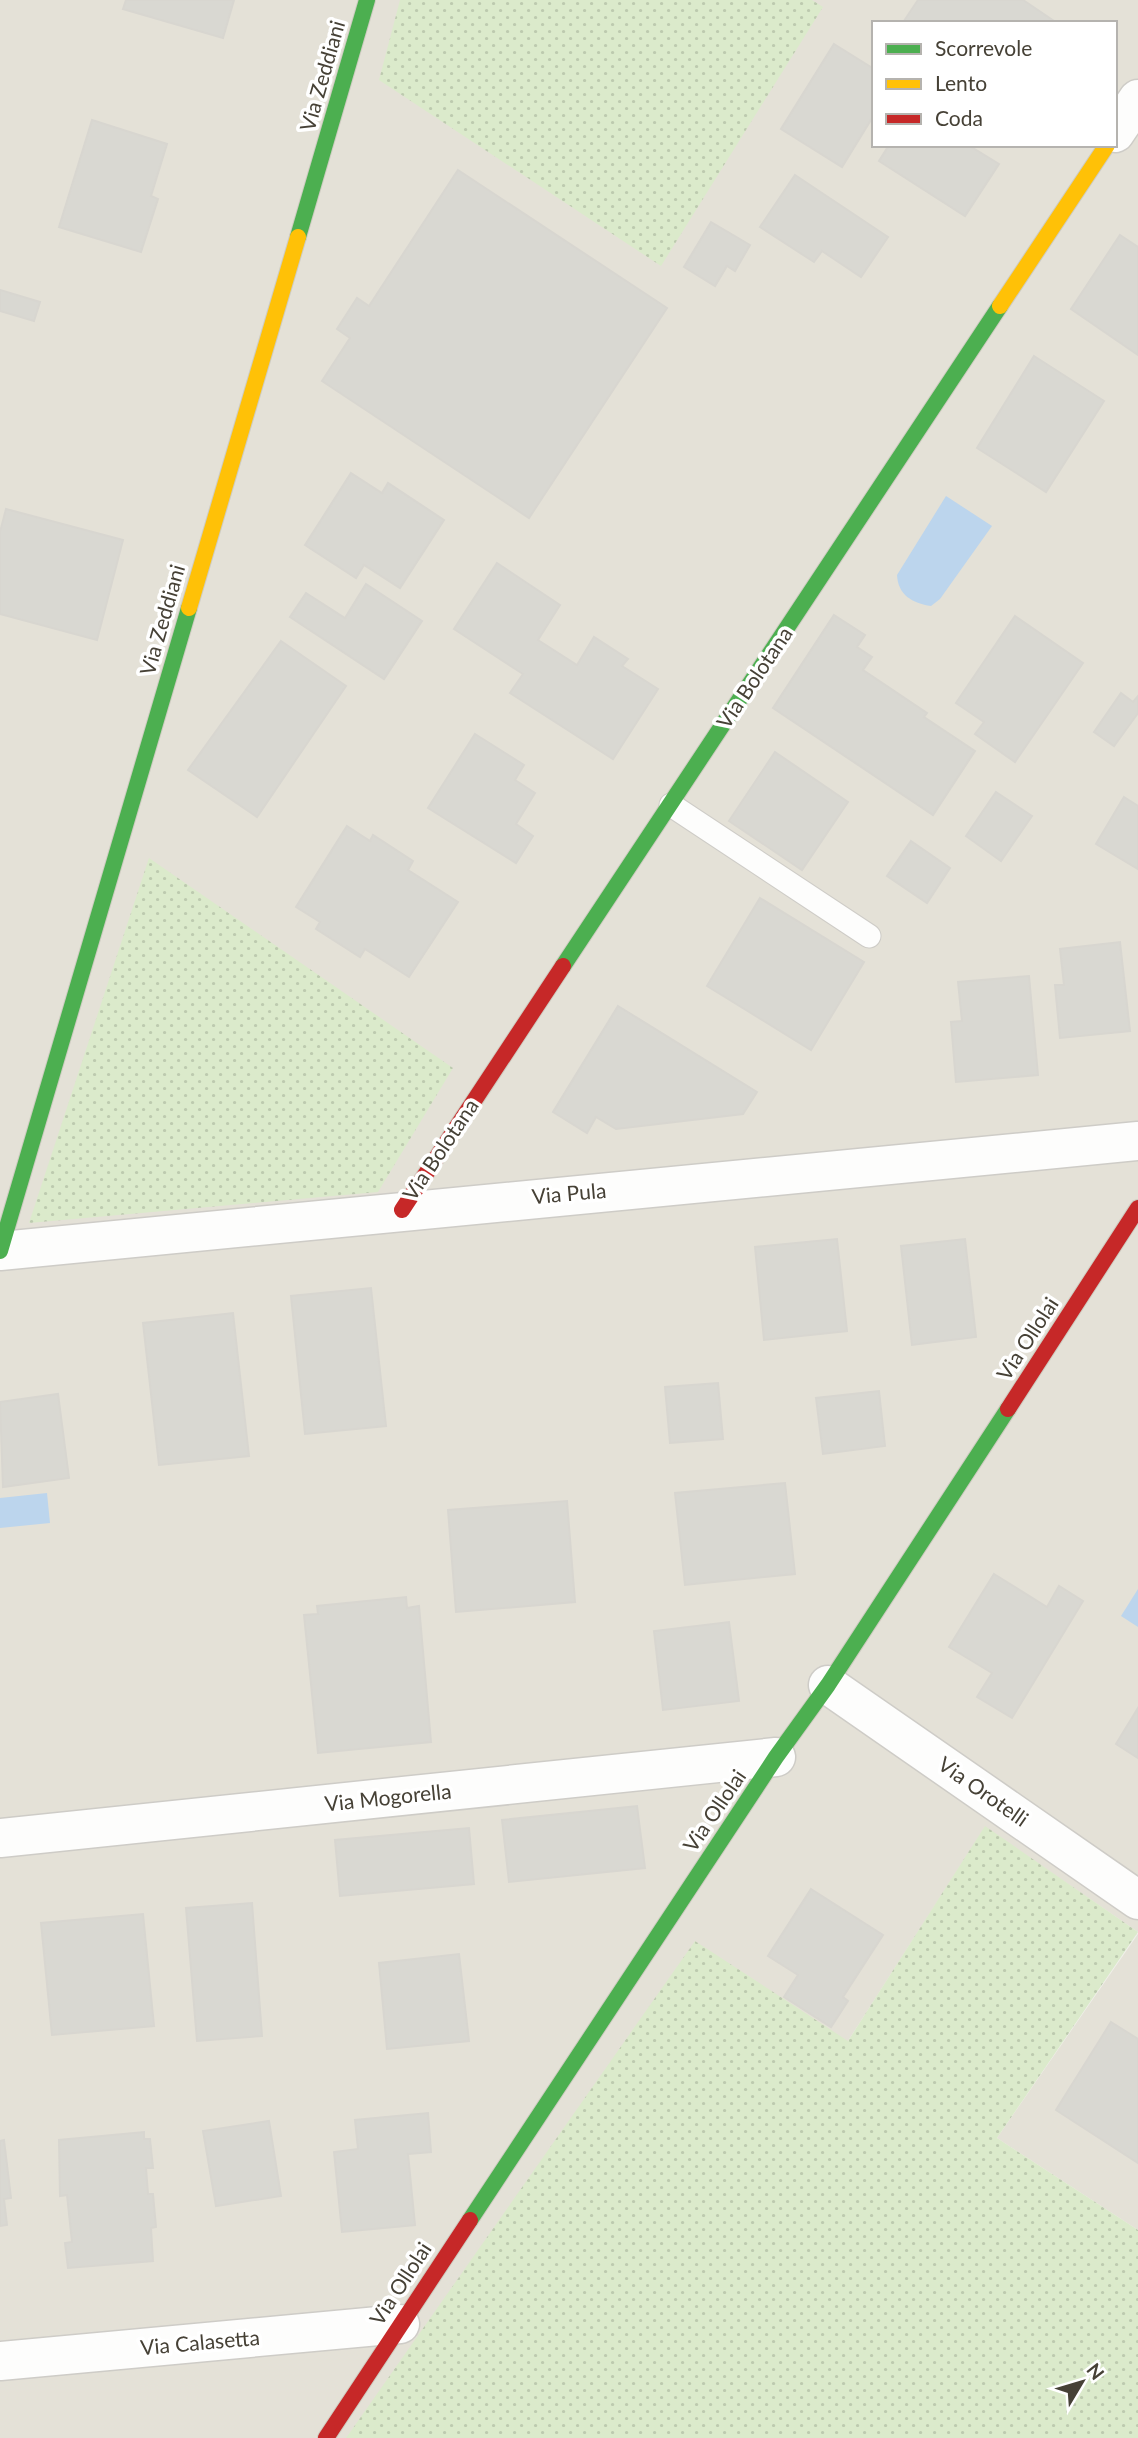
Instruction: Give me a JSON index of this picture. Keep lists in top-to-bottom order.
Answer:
{
  "streets": {
    "street": [
      "Via Zeddiani",
      "Via Bolotana",
      "Via Pula",
      "Via Ollolai",
      "Via Orotelli",
      "Via Mogorella",
      "Via Calasetta"
    ]
  },
  "crossings": [
    ["Via Zeddiani", "Via Pula"],
    ["Via Bolotana", "Via Pula"],
    ["Via Ollolai", "Via Orotelli"],
    ["Via Ollolai", "Via Mogorella"],
    ["Via Ollolai", "Via Calasetta"]
  ],
  "legend": ["Scorrevole", "Lento", "Coda"],
  "north": "top right"
}
